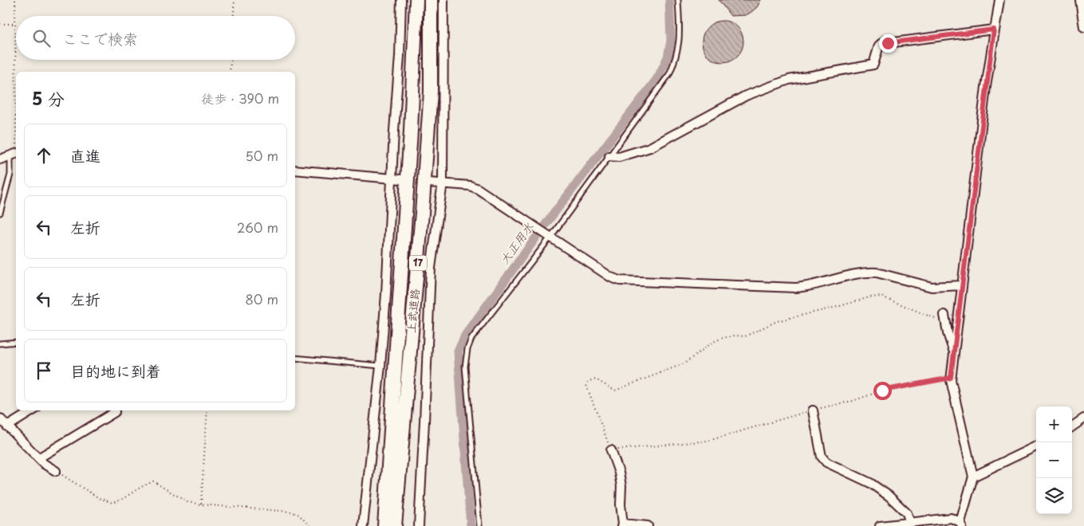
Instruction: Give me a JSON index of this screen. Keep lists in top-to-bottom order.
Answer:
{
  "streets": {
    "highway": ["17", "上武道路"]
  },
  "water": ["大正用水"],
  "page": {
    "search": "ここで検索",
    "heading": ["5 分", "徒歩 · 390 m"],
    "list": [
      ["直進", "50 m"],
      ["左折", "260 m"],
      ["左折", "80 m"],
      "目的地に到着"
    ],
    "map_buttons": ["+", "−"]
  }
}
